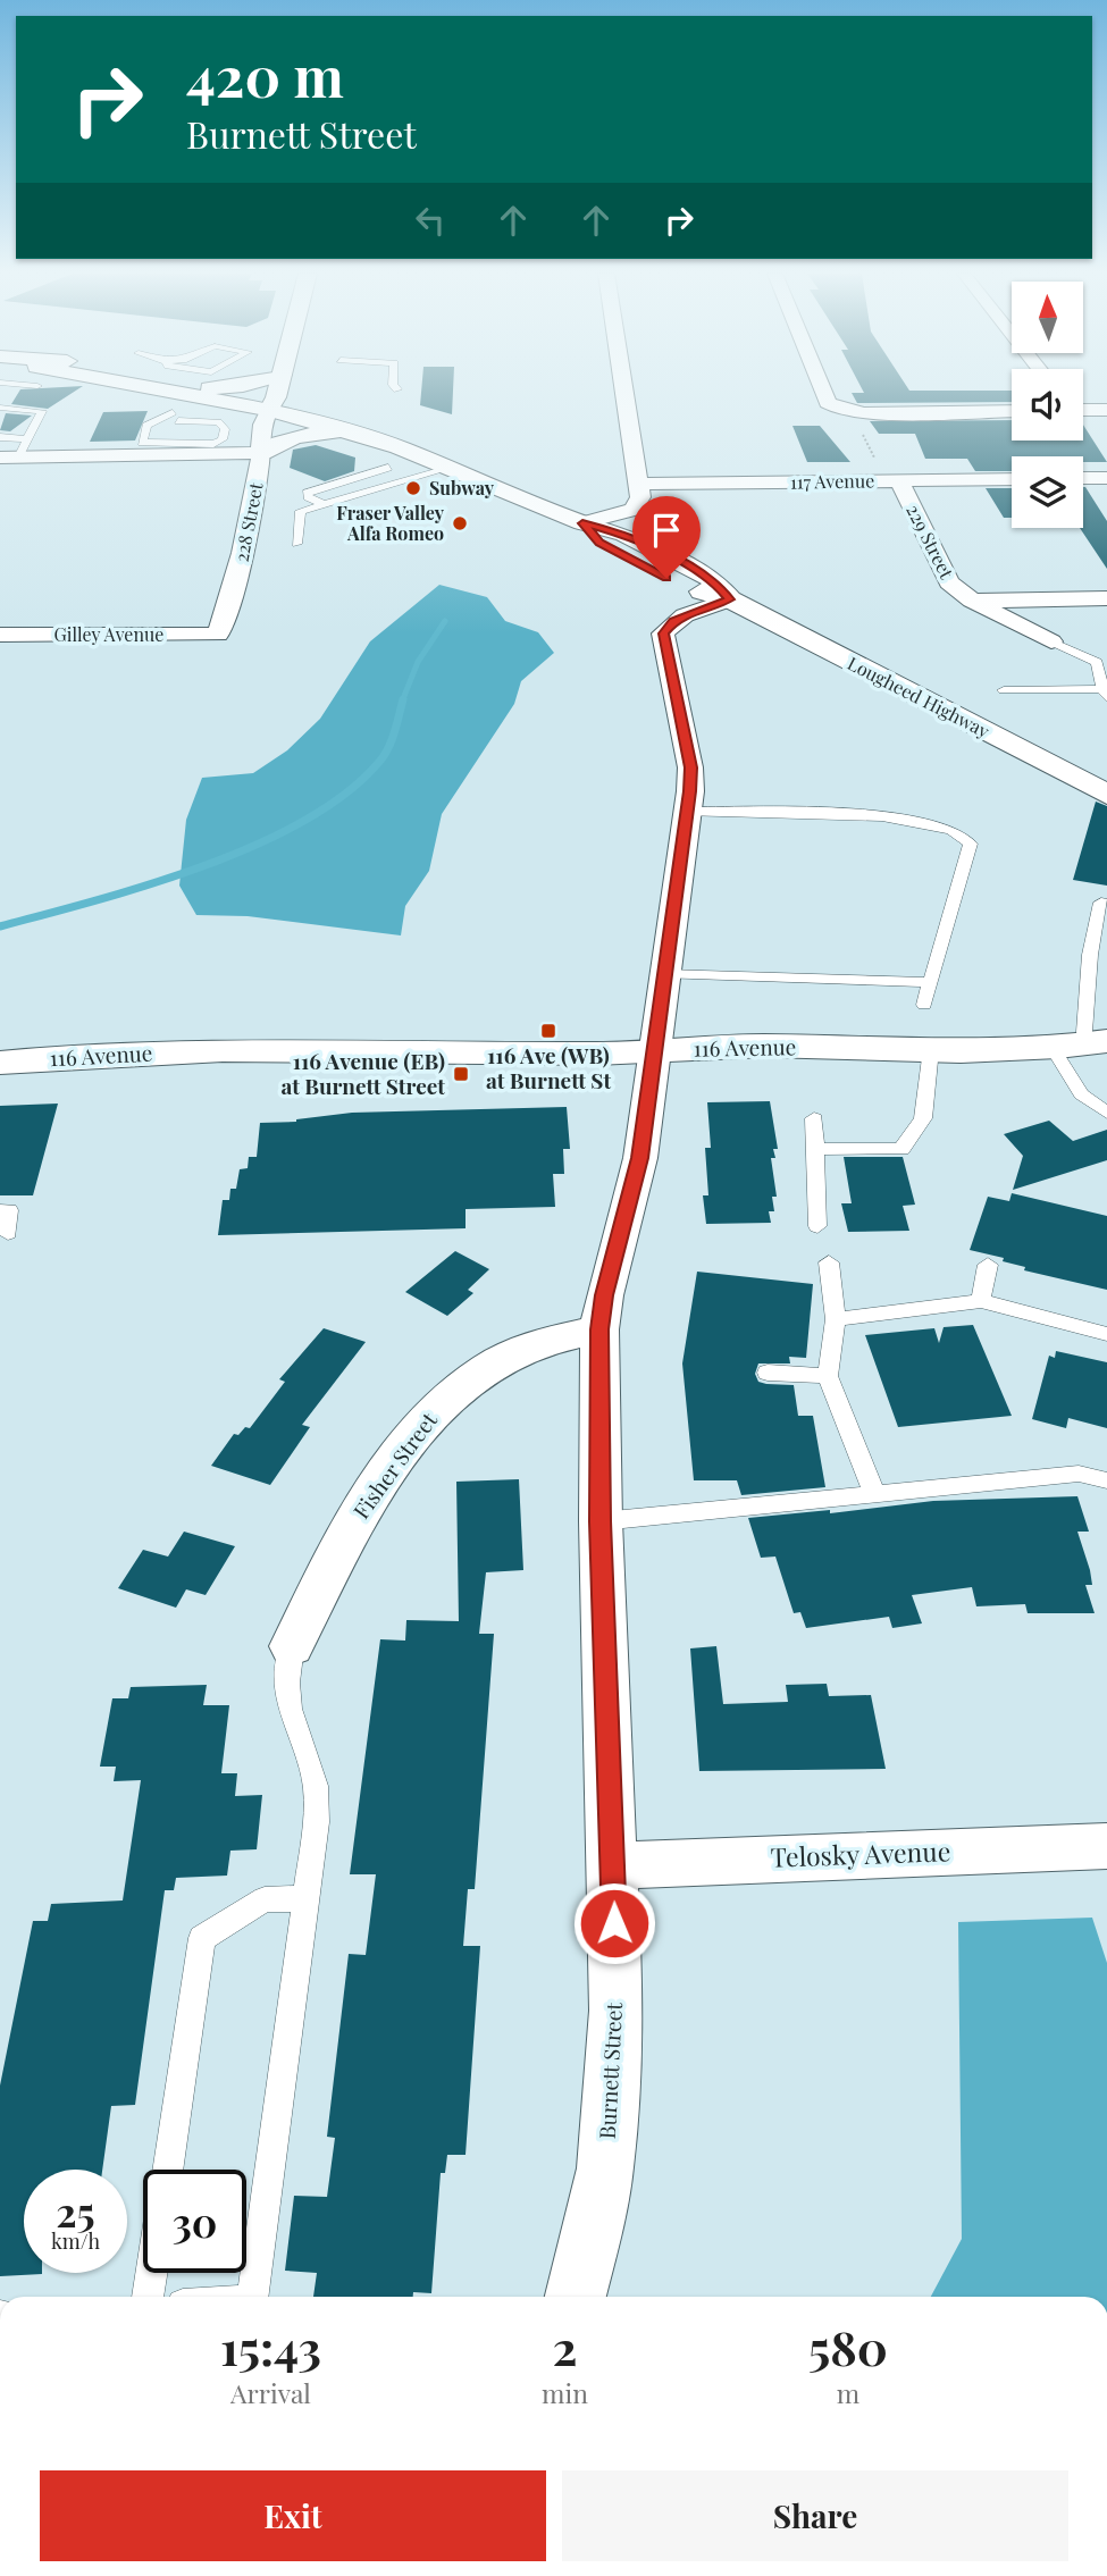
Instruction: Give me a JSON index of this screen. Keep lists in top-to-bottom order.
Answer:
{
  "streets": {
    "main road": ["228 Street", "Lougheed Highway", "116 Avenue"],
    "street": [
      "117 Avenue",
      "229 Street",
      "Gilley Avenue",
      "Fisher Street",
      "Telosky Avenue",
      "Burnett Street"
    ]
  },
  "crossings": [
    ["117 Avenue", "229 Street"],
    ["228 Street", "Gilley Avenue"],
    ["228 Street", "Lougheed Highway"],
    ["Lougheed Highway", "Burnett Street"],
    ["116 Avenue", "Burnett Street"],
    ["Fisher Street", "Burnett Street"],
    ["Telosky Avenue", "Burnett Street"]
  ],
  "places": {
    "other": ["Subway", "Fraser Valley Alfa Romeo"],
    "transit": ["116 Ave (WB) at Burnett St", "116 Avenue (EB) at Burnett Street"]
  },
  "north": "top",
  "page": {
    "turn": ["420 m", "Burnett Street"],
    "speed": "25 km/h",
    "limit": "30",
    "eta": [
      "15:43",
      "Arrival",
      "2",
      "min",
      "580",
      "m"
    ],
    "buttons": ["Exit", "Share"]
  }
}
